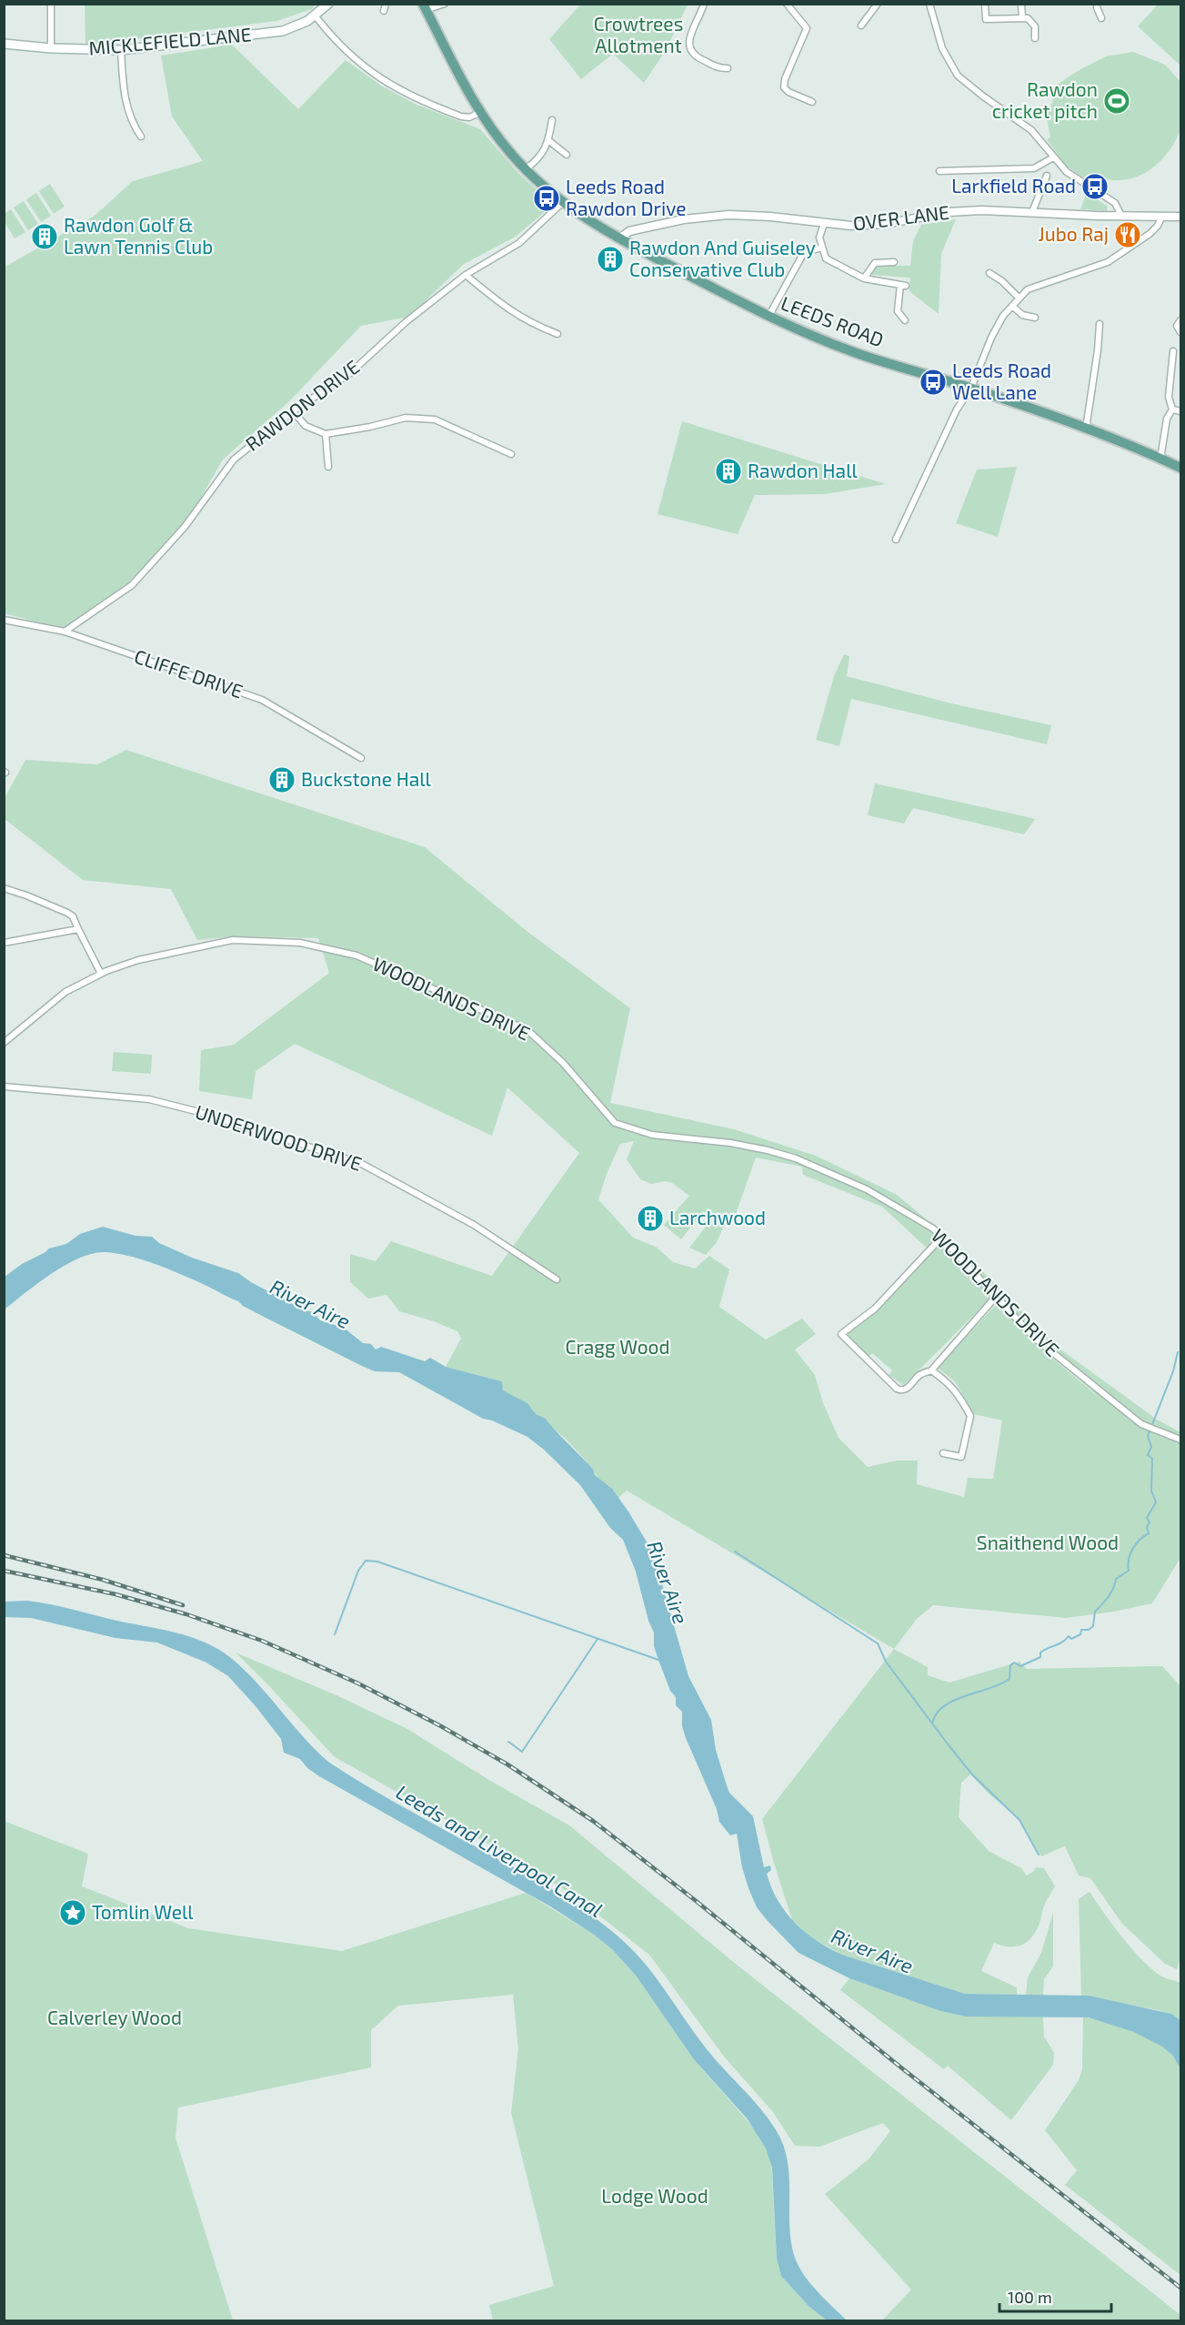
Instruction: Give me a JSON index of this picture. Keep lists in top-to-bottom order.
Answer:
{
  "streets": {
    "main road": ["MICKLEFIELD LANE", "LEEDS ROAD"],
    "street": [
      "OVER LANE",
      "RAWDON DRIVE",
      "CLIFFE DRIVE",
      "WOODLANDS DRIVE",
      "UNDERWOOD DRIVE"
    ]
  },
  "crossings": [
    ["OVER LANE", "LEEDS ROAD"],
    ["LEEDS ROAD", "RAWDON DRIVE"],
    ["RAWDON DRIVE", "CLIFFE DRIVE"]
  ],
  "water": ["River Aire", "Leeds and Liverpool Canal"],
  "parks": [
    "Crowtrees Allotment",
    "Cragg Wood",
    "Snaithend Wood",
    "Calverley Wood",
    "Lodge Wood"
  ],
  "places": {
    "sports": ["Rawdon cricket pitch"],
    "bus stop": ["Larkfield Road", "Leeds Road Rawdon Drive", "Leeds Road Well Lane"],
    "restaurant": ["Jubo Raj"],
    "building": [
      "Rawdon Golf & Lawn Tennis Club",
      "Rawdon And Guiseley Conservative Club",
      "Rawdon Hall",
      "Buckstone Hall",
      "Larchwood"
    ],
    "place": ["Tomlin Well"]
  },
  "scale_bar": "100 m"
}
